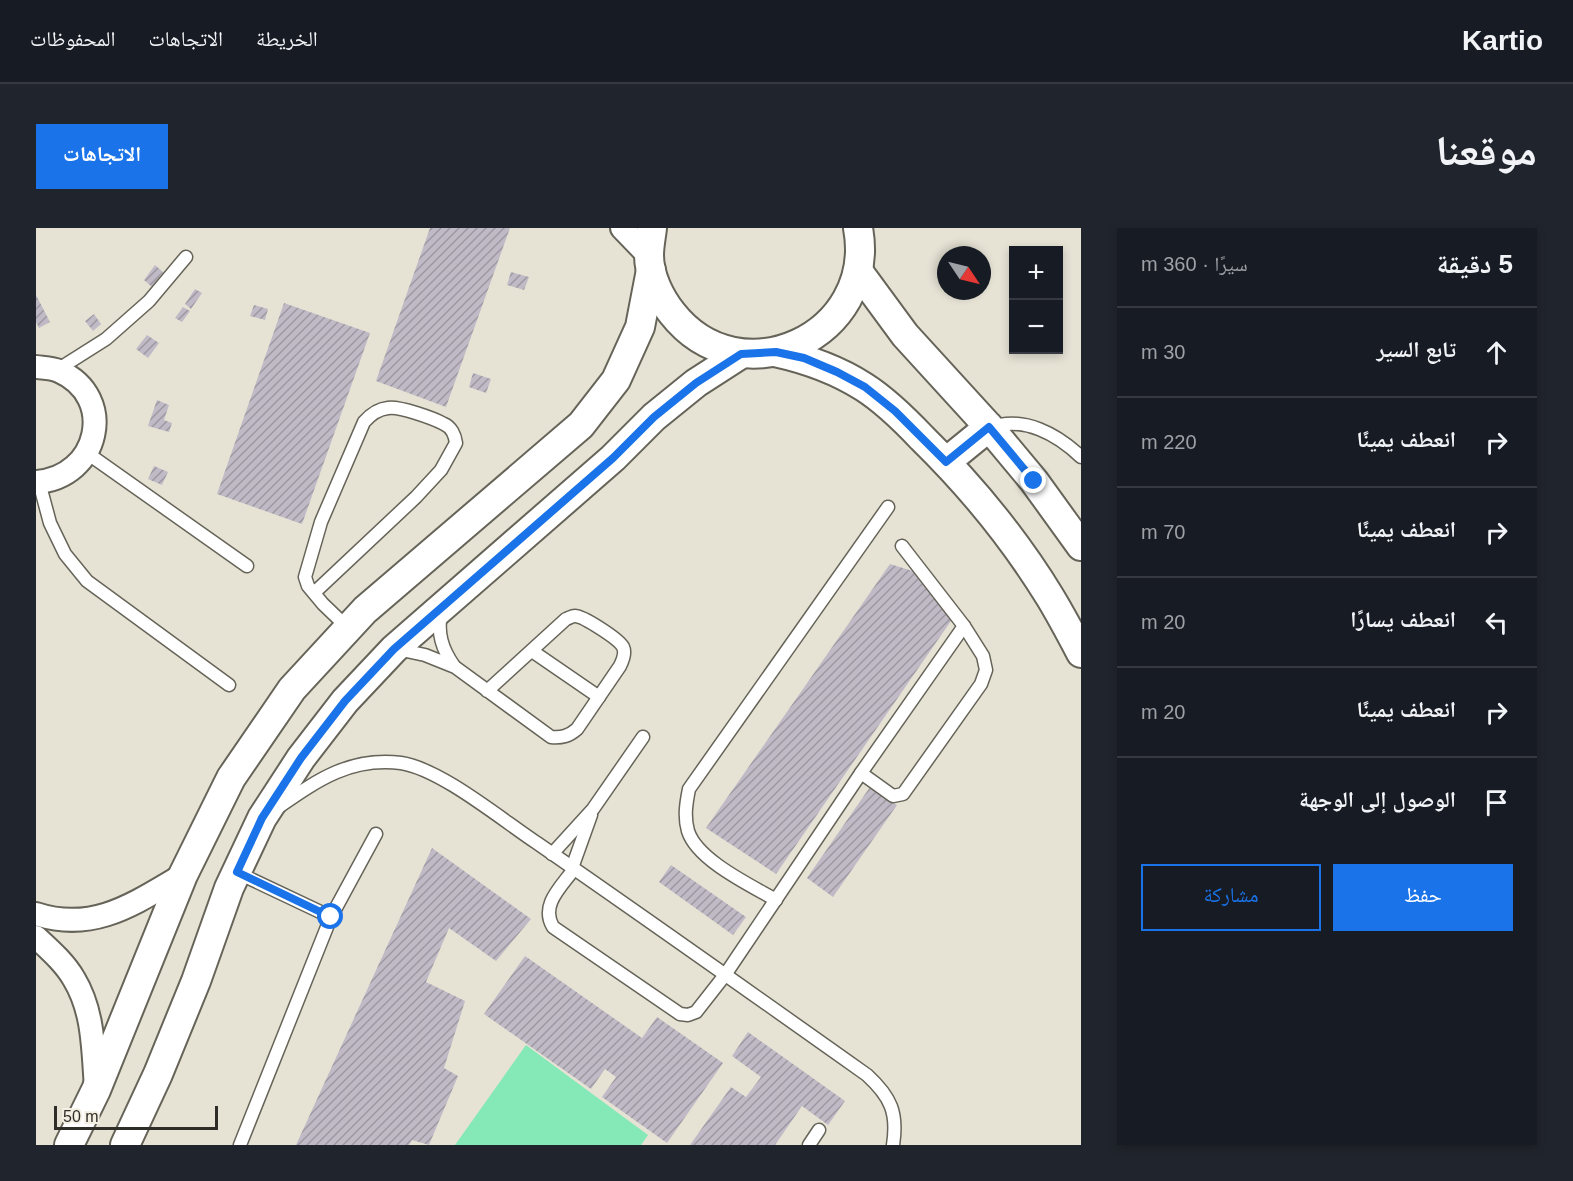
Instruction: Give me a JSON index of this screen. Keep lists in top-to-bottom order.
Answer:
{
  "scale_bar": "50 m",
  "north": "bottom right",
  "page": {
    "header": "Kartio",
    "nav": ["الخريطة", "الاتجاهات", "المحفوظات"],
    "title": "موقعنا",
    "buttons": [
      "الاتجاهات",
      ["حفظ", "مشاركة"]
    ],
    "heading": ["5 دقيقة", "سيرًا · 360 m"],
    "map_buttons": ["+", "−"],
    "list": [
      ["تابع السير", "30 m"],
      ["انعطف يمينًا", "220 m"],
      ["انعطف يمينًا", "70 m"],
      ["انعطف يسارًا", "20 m"],
      ["انعطف يمينًا", "20 m"],
      "الوصول إلى الوجهة"
    ],
    "scale": "50 m"
  }
}
